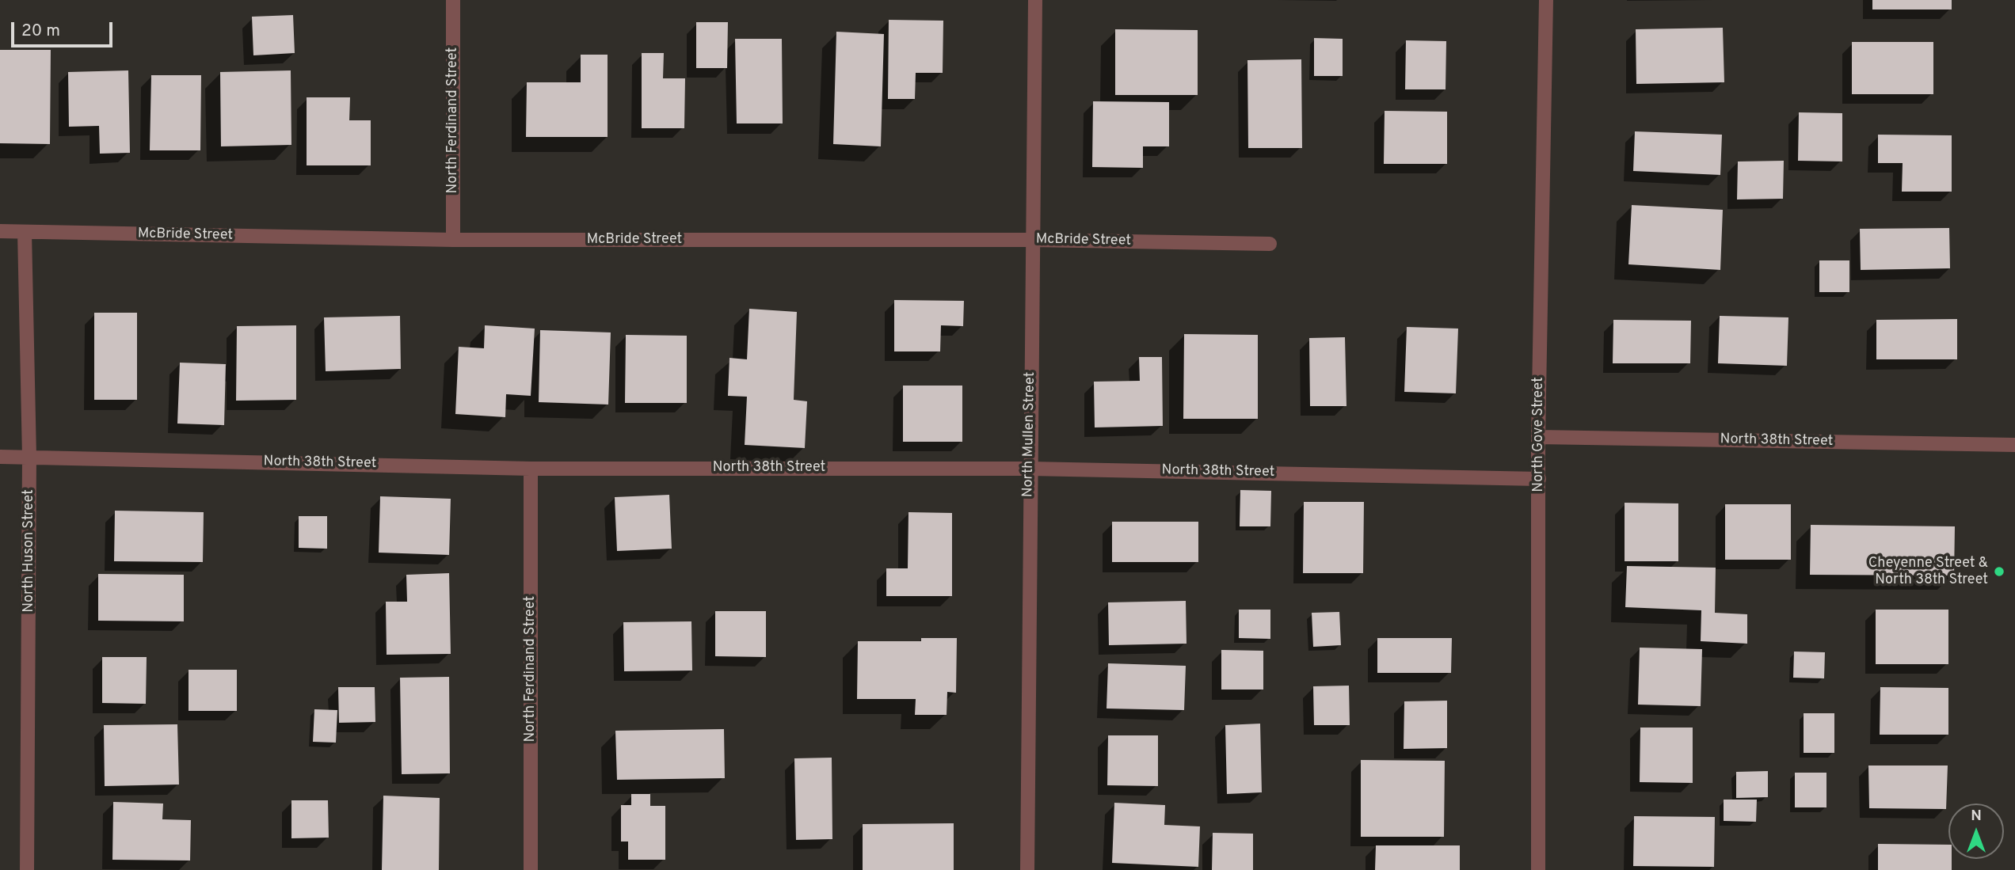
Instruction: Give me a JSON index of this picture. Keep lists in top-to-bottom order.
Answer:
{
  "streets": {
    "street": [
      "North Ferdinand Street",
      "McBride Street",
      "North Mullen Street",
      "North Gove Street",
      "North 38th Street",
      "North Huson Street"
    ]
  },
  "crossings": [
    ["North Ferdinand Street", "McBride Street"],
    ["North Ferdinand Street", "North 38th Street"],
    ["McBride Street", "North Mullen Street"],
    ["McBride Street", "North Huson Street"],
    ["North Mullen Street", "North 38th Street"],
    ["North Gove Street", "North 38th Street"],
    ["North 38th Street", "North Huson Street"]
  ],
  "places": ["Cheyenne Street & North 38th Street"],
  "scale_bar": "20 m",
  "north": "top"
}
